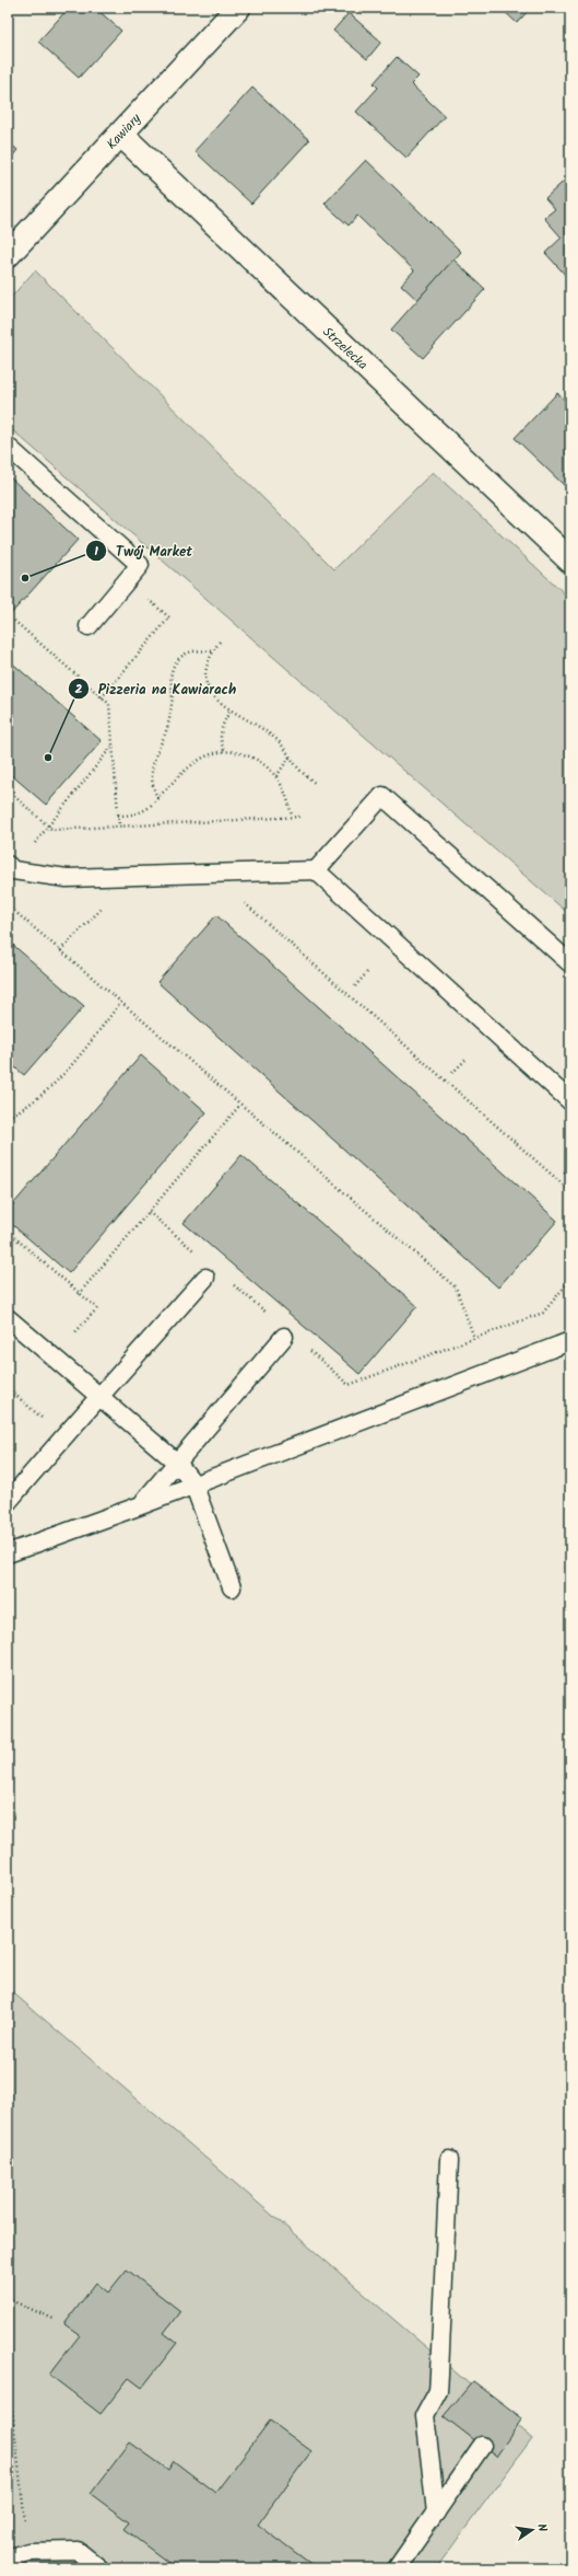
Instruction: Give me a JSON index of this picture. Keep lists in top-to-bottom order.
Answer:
{
  "streets": {
    "street": ["Kawiary", "Strzelecka"]
  },
  "crossings": [
    ["Kawiary", "Strzelecka"]
  ],
  "places": ["Twój Market", "Pizzeria na Kawiarach"],
  "north": "right"
}
